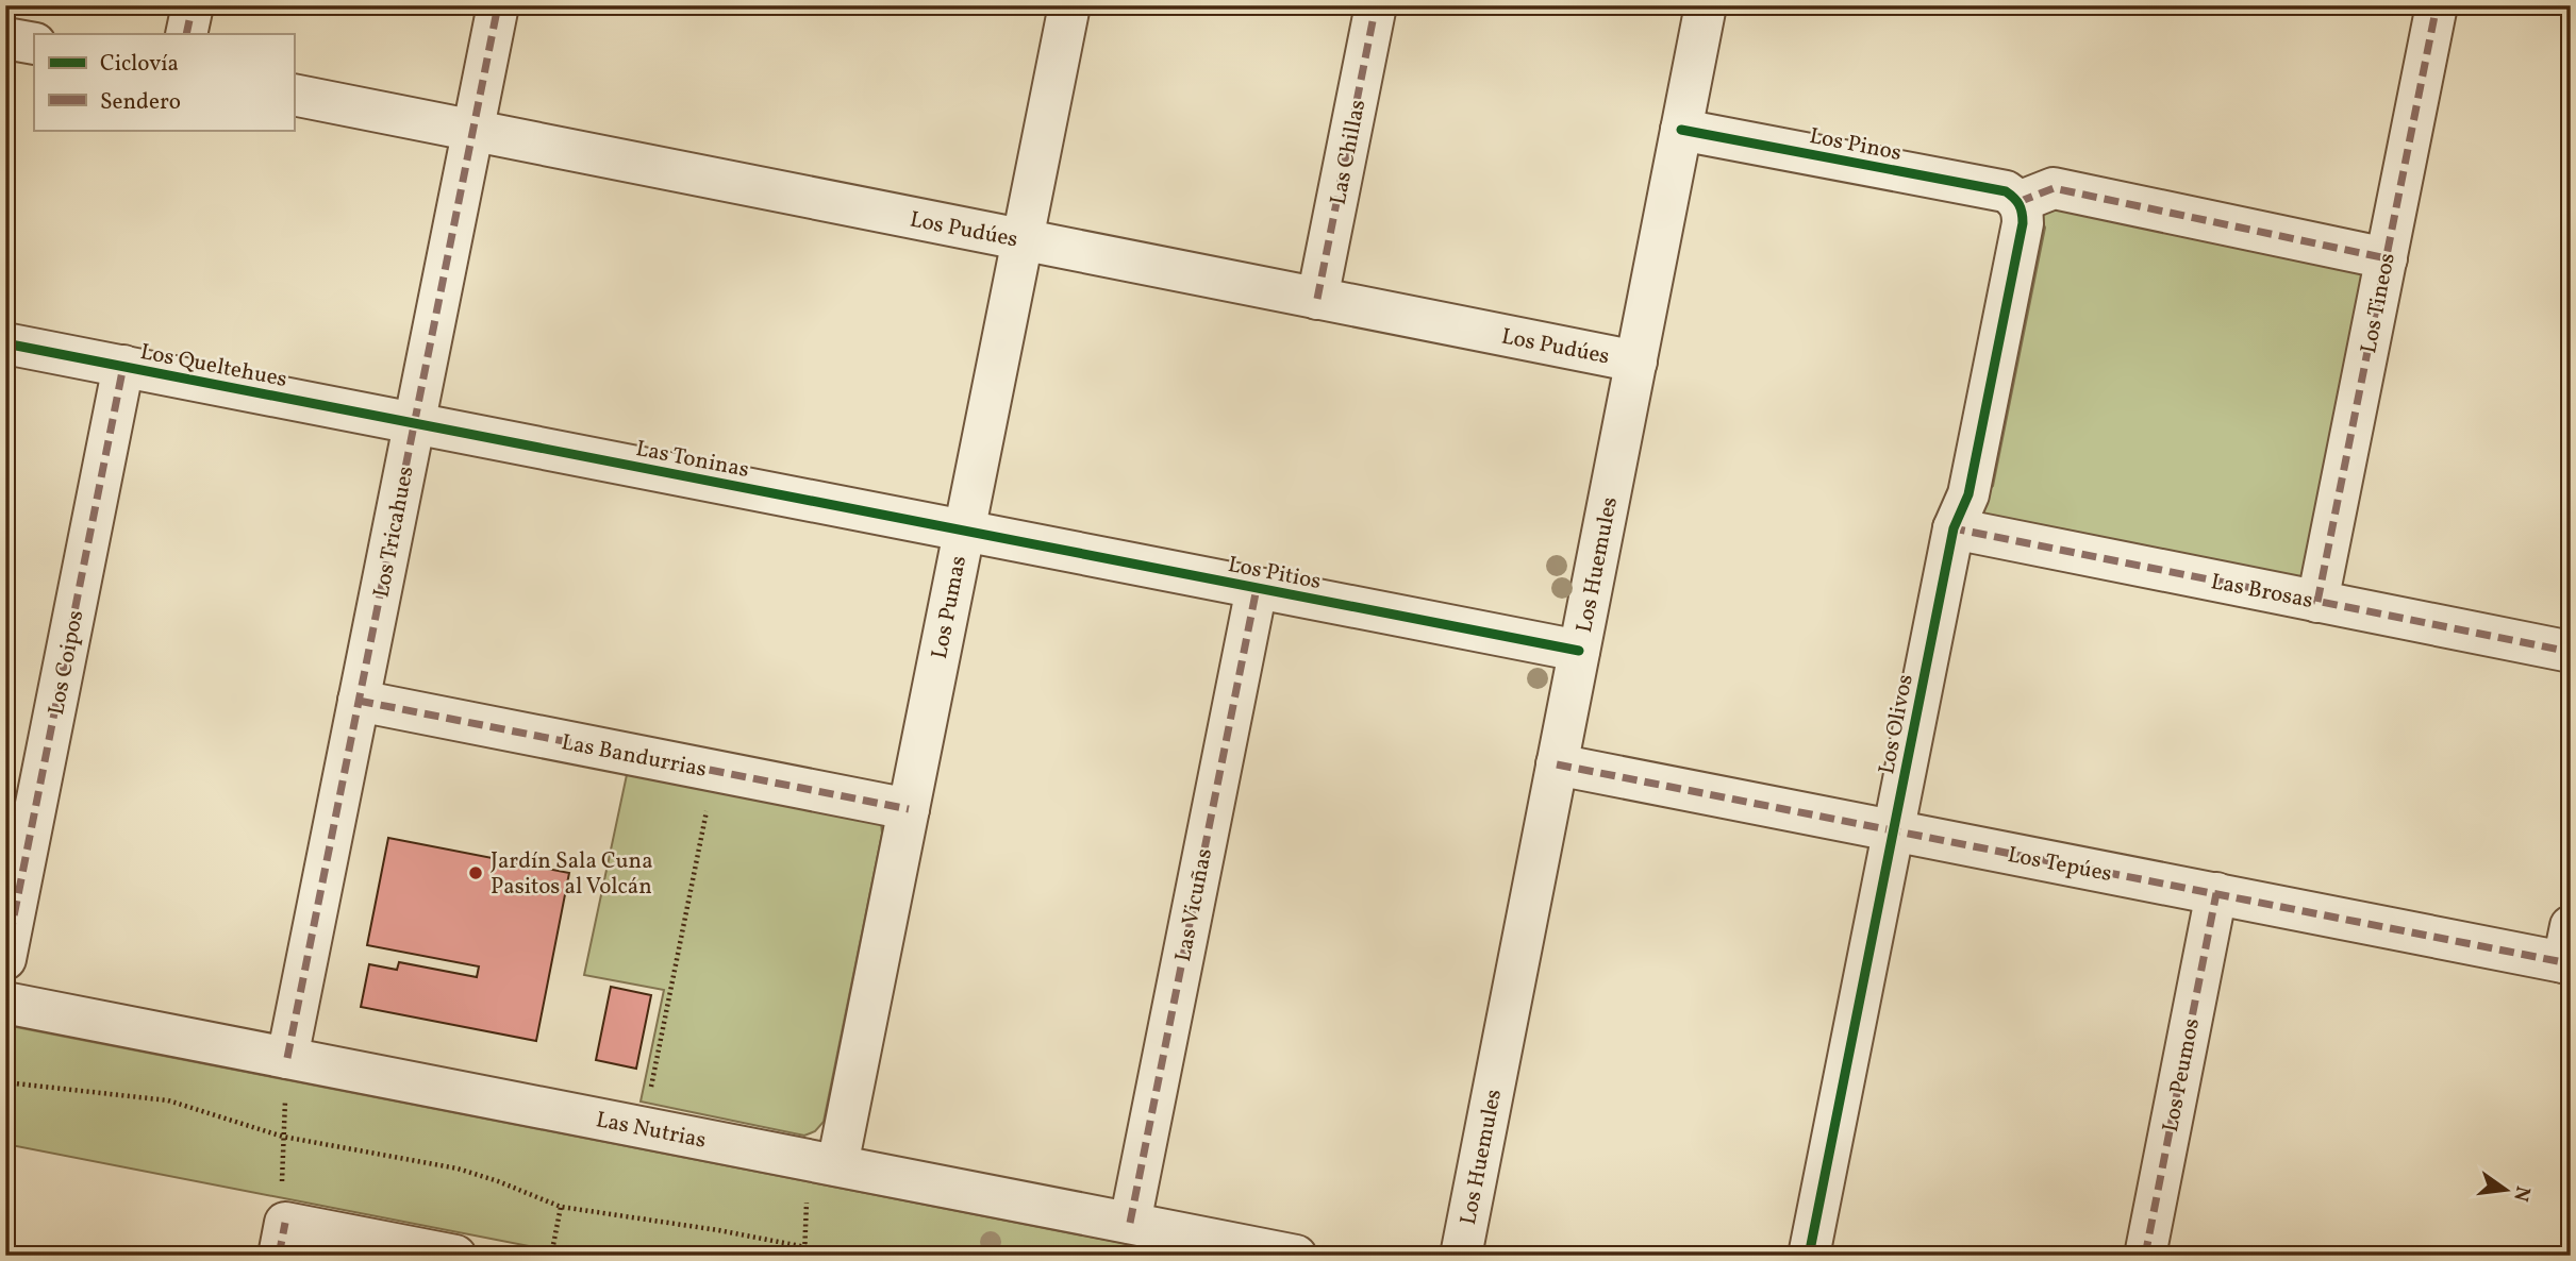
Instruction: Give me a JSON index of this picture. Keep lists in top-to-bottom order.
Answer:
{
  "streets": {
    "street": [
      "Los Pinos",
      "Las Chillas",
      "Los Pudúes",
      "Los Tineos",
      "Los Queltehues",
      "Las Toninas",
      "Los Tricahues",
      "Los Huemules",
      "Los Pitios",
      "Las Brosas",
      "Los Pumas",
      "Los Coipos",
      "Los Olivos",
      "Las Bandurrias",
      "Los Tepúes",
      "Las Vicuñas",
      "Los Peumos",
      "Las Nutrias"
    ]
  },
  "crossings": [
    ["Los Pinos", "Los Huemules"],
    ["Los Pinos", "Los Olivos"],
    ["Las Chillas", "Los Pudúes"],
    ["Los Pudúes", "Los Tricahues"],
    ["Los Pudúes", "Los Huemules"],
    ["Los Pudúes", "Los Pumas"],
    ["Los Tineos", "Las Brosas"],
    ["Los Queltehues", "Las Toninas"],
    ["Los Queltehues", "Los Tricahues"],
    ["Los Queltehues", "Los Coipos"],
    ["Las Toninas", "Los Tricahues"],
    ["Las Toninas", "Los Pitios"],
    ["Las Toninas", "Los Pumas"],
    ["Los Tricahues", "Las Bandurrias"],
    ["Los Tricahues", "Las Nutrias"],
    ["Los Huemules", "Los Pitios"],
    ["Los Huemules", "Los Tepúes"],
    ["Los Pitios", "Los Pumas"],
    ["Los Pitios", "Las Vicuñas"],
    ["Las Brosas", "Los Olivos"],
    ["Los Pumas", "Las Bandurrias"],
    ["Los Pumas", "Las Nutrias"],
    ["Los Olivos", "Los Tepúes"],
    ["Los Tepúes", "Los Peumos"],
    ["Las Vicuñas", "Las Nutrias"]
  ],
  "places": ["Jardín Sala Cuna Pasitos al Volcán"],
  "legend": ["Ciclovía", "Sendero"],
  "north": "right"
}
